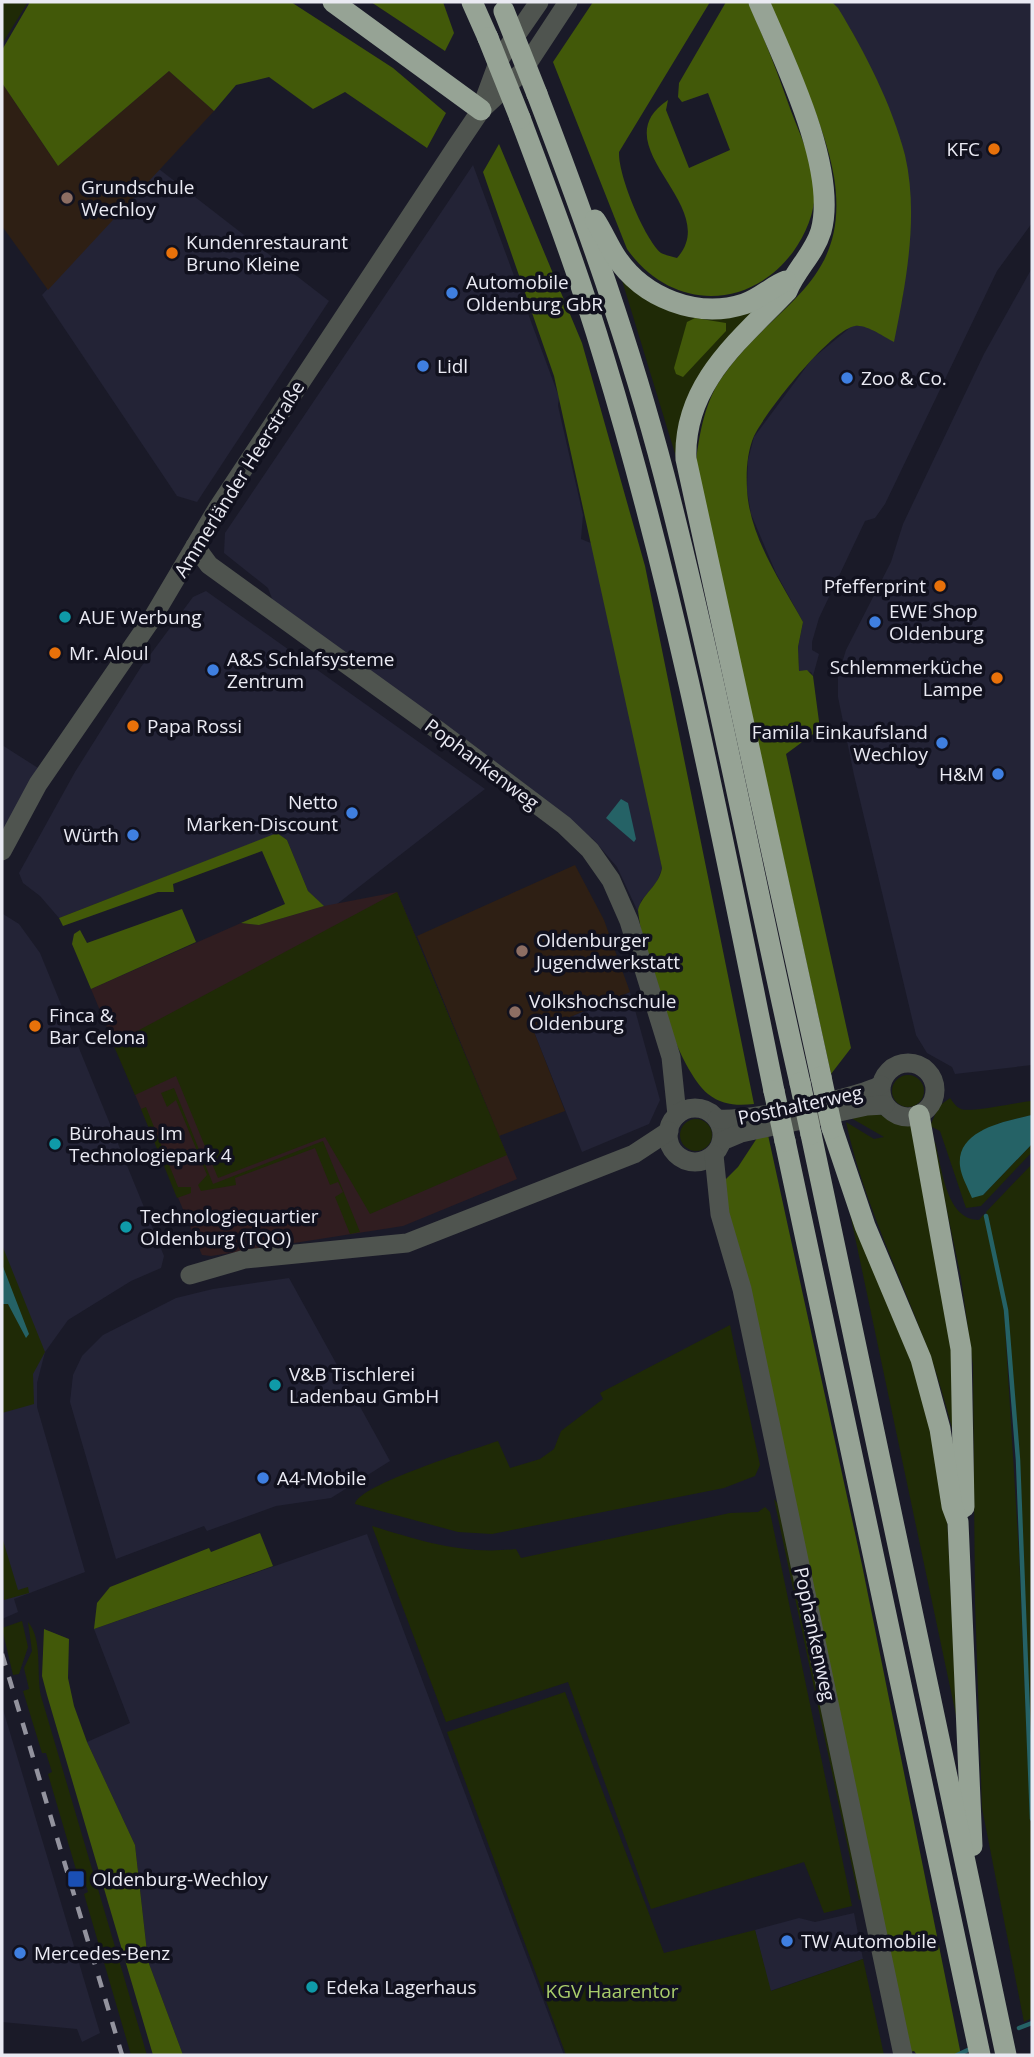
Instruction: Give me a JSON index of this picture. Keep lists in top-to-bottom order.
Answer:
{
  "streets": {
    "street": ["Ammerländer Heerstraße", "Pophankenweg", "Posthalterweg"]
  },
  "crossings": [
    ["Ammerländer Heerstraße", "Pophankenweg"],
    ["Pophankenweg", "Posthalterweg"]
  ],
  "parks": ["KGV Haarentor"],
  "places": {
    "other": [
      "KFC",
      "Grundschule Wechloy",
      "Kundenrestaurant Bruno Kleine",
      "Automobile Oldenburg GbR",
      "Lidl",
      "Zoo & Co.",
      "Pfefferprint",
      "AUE Werbung",
      "EWE Shop Oldenburg",
      "Mr. Aloul",
      "A&S Schlafsysteme Zentrum",
      "Schlemmerküche Lampe",
      "Papa Rossi",
      "Famila Einkaufsland Wechloy",
      "H&M",
      "Netto Marken-Discount",
      "Würth",
      "Oldenburger Jugendwerkstatt",
      "Volkshochschule Oldenburg",
      "Finca & Bar Celona",
      "Bürohaus Im Technologiepark 4",
      "Technologiequartier Oldenburg (TQO)",
      "V&B Tischlerei Ladenbau GmbH",
      "A4-Mobile",
      "TW Automobile",
      "Mercedes-Benz",
      "Edeka Lagerhaus"
    ],
    "transit": ["Oldenburg-Wechloy"]
  }
}
